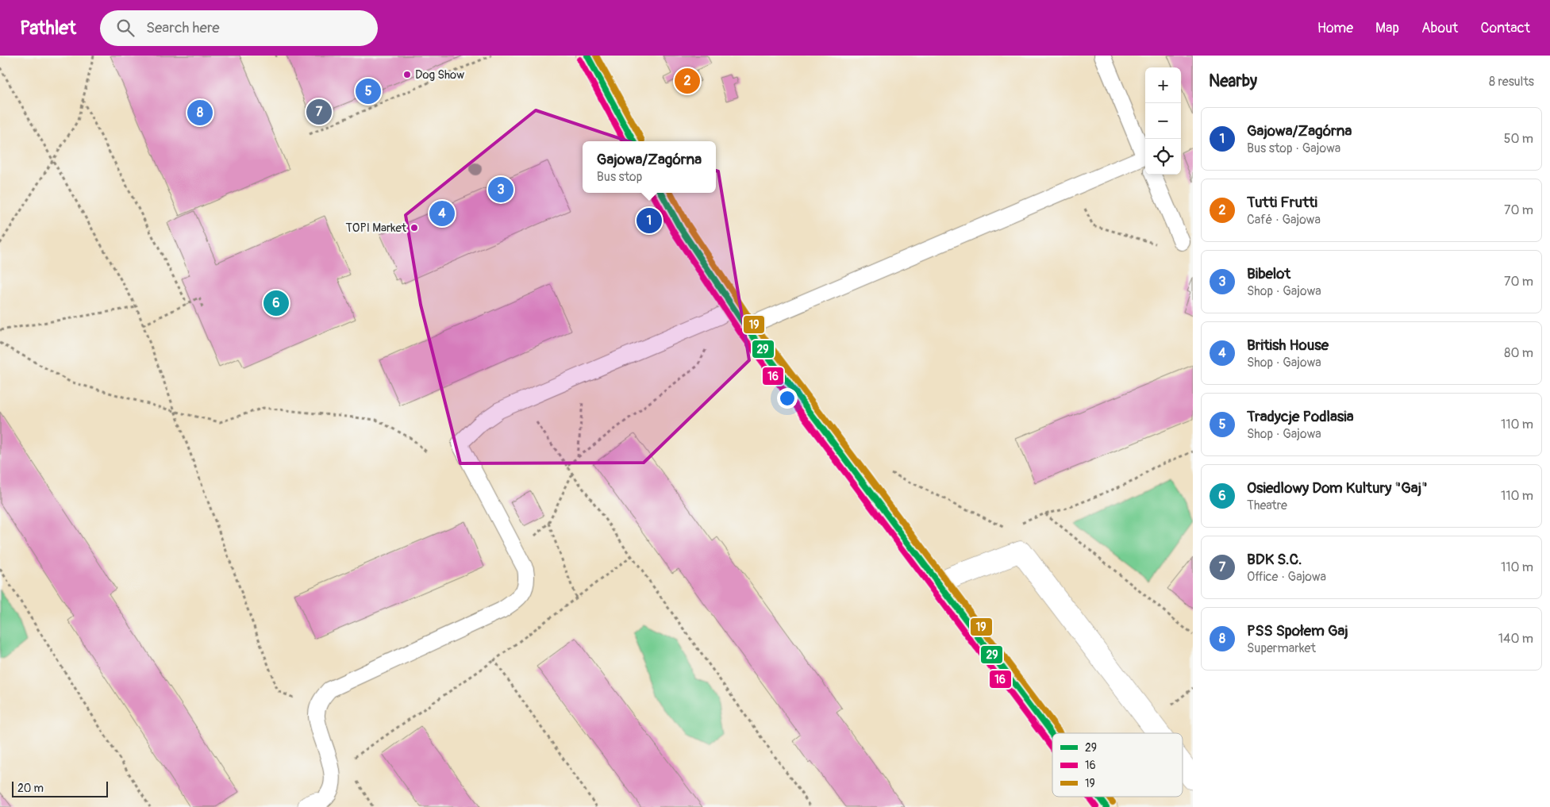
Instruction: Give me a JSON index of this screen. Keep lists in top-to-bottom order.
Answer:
{
  "places": ["Dog Show", "TOPI Market"],
  "lines": ["transit line 29", "transit line 19", "transit line 16"],
  "legend": ["29", "16", "19"],
  "scale_bar": "20 m",
  "page": {
    "header": "Pathlet",
    "search": "Search here",
    "nav": [
      "Home",
      "Map",
      "About",
      "Contact"
    ],
    "heading": ["Nearby", "8 results"],
    "pins": [
      "2",
      "5",
      "7",
      "8",
      "3",
      "4",
      "1",
      "6"
    ],
    "map_buttons": ["+", "−"],
    "list": [
      {
        "mark": "1",
        "name": "Gajowa/Zagórna",
        "note": "Bus stop · Gajowa",
        "value": "50 m"
      },
      {
        "mark": "2",
        "name": "Tutti Frutti",
        "note": "Café · Gajowa",
        "value": "70 m"
      },
      {
        "mark": "3",
        "name": "Bibelot",
        "note": "Shop · Gajowa",
        "value": "70 m"
      },
      {
        "mark": "4",
        "name": "British House",
        "note": "Shop · Gajowa",
        "value": "80 m"
      },
      {
        "mark": "5",
        "name": "Tradycje Podlasia",
        "note": "Shop · Gajowa",
        "value": "110 m"
      },
      {
        "mark": "6",
        "name": "Osiedlowy Dom Kultury \"Gaj\"",
        "note": "Theatre",
        "value": "110 m"
      },
      {
        "mark": "7",
        "name": "BDK S.C.",
        "note": "Office · Gajowa",
        "value": "110 m"
      },
      {
        "mark": "8",
        "name": "PSS Społem Gaj",
        "note": "Supermarket",
        "value": "140 m"
      }
    ],
    "popup": ["Gajowa/Zagórna", "Bus stop"],
    "scale": "20 m"
  }
}
